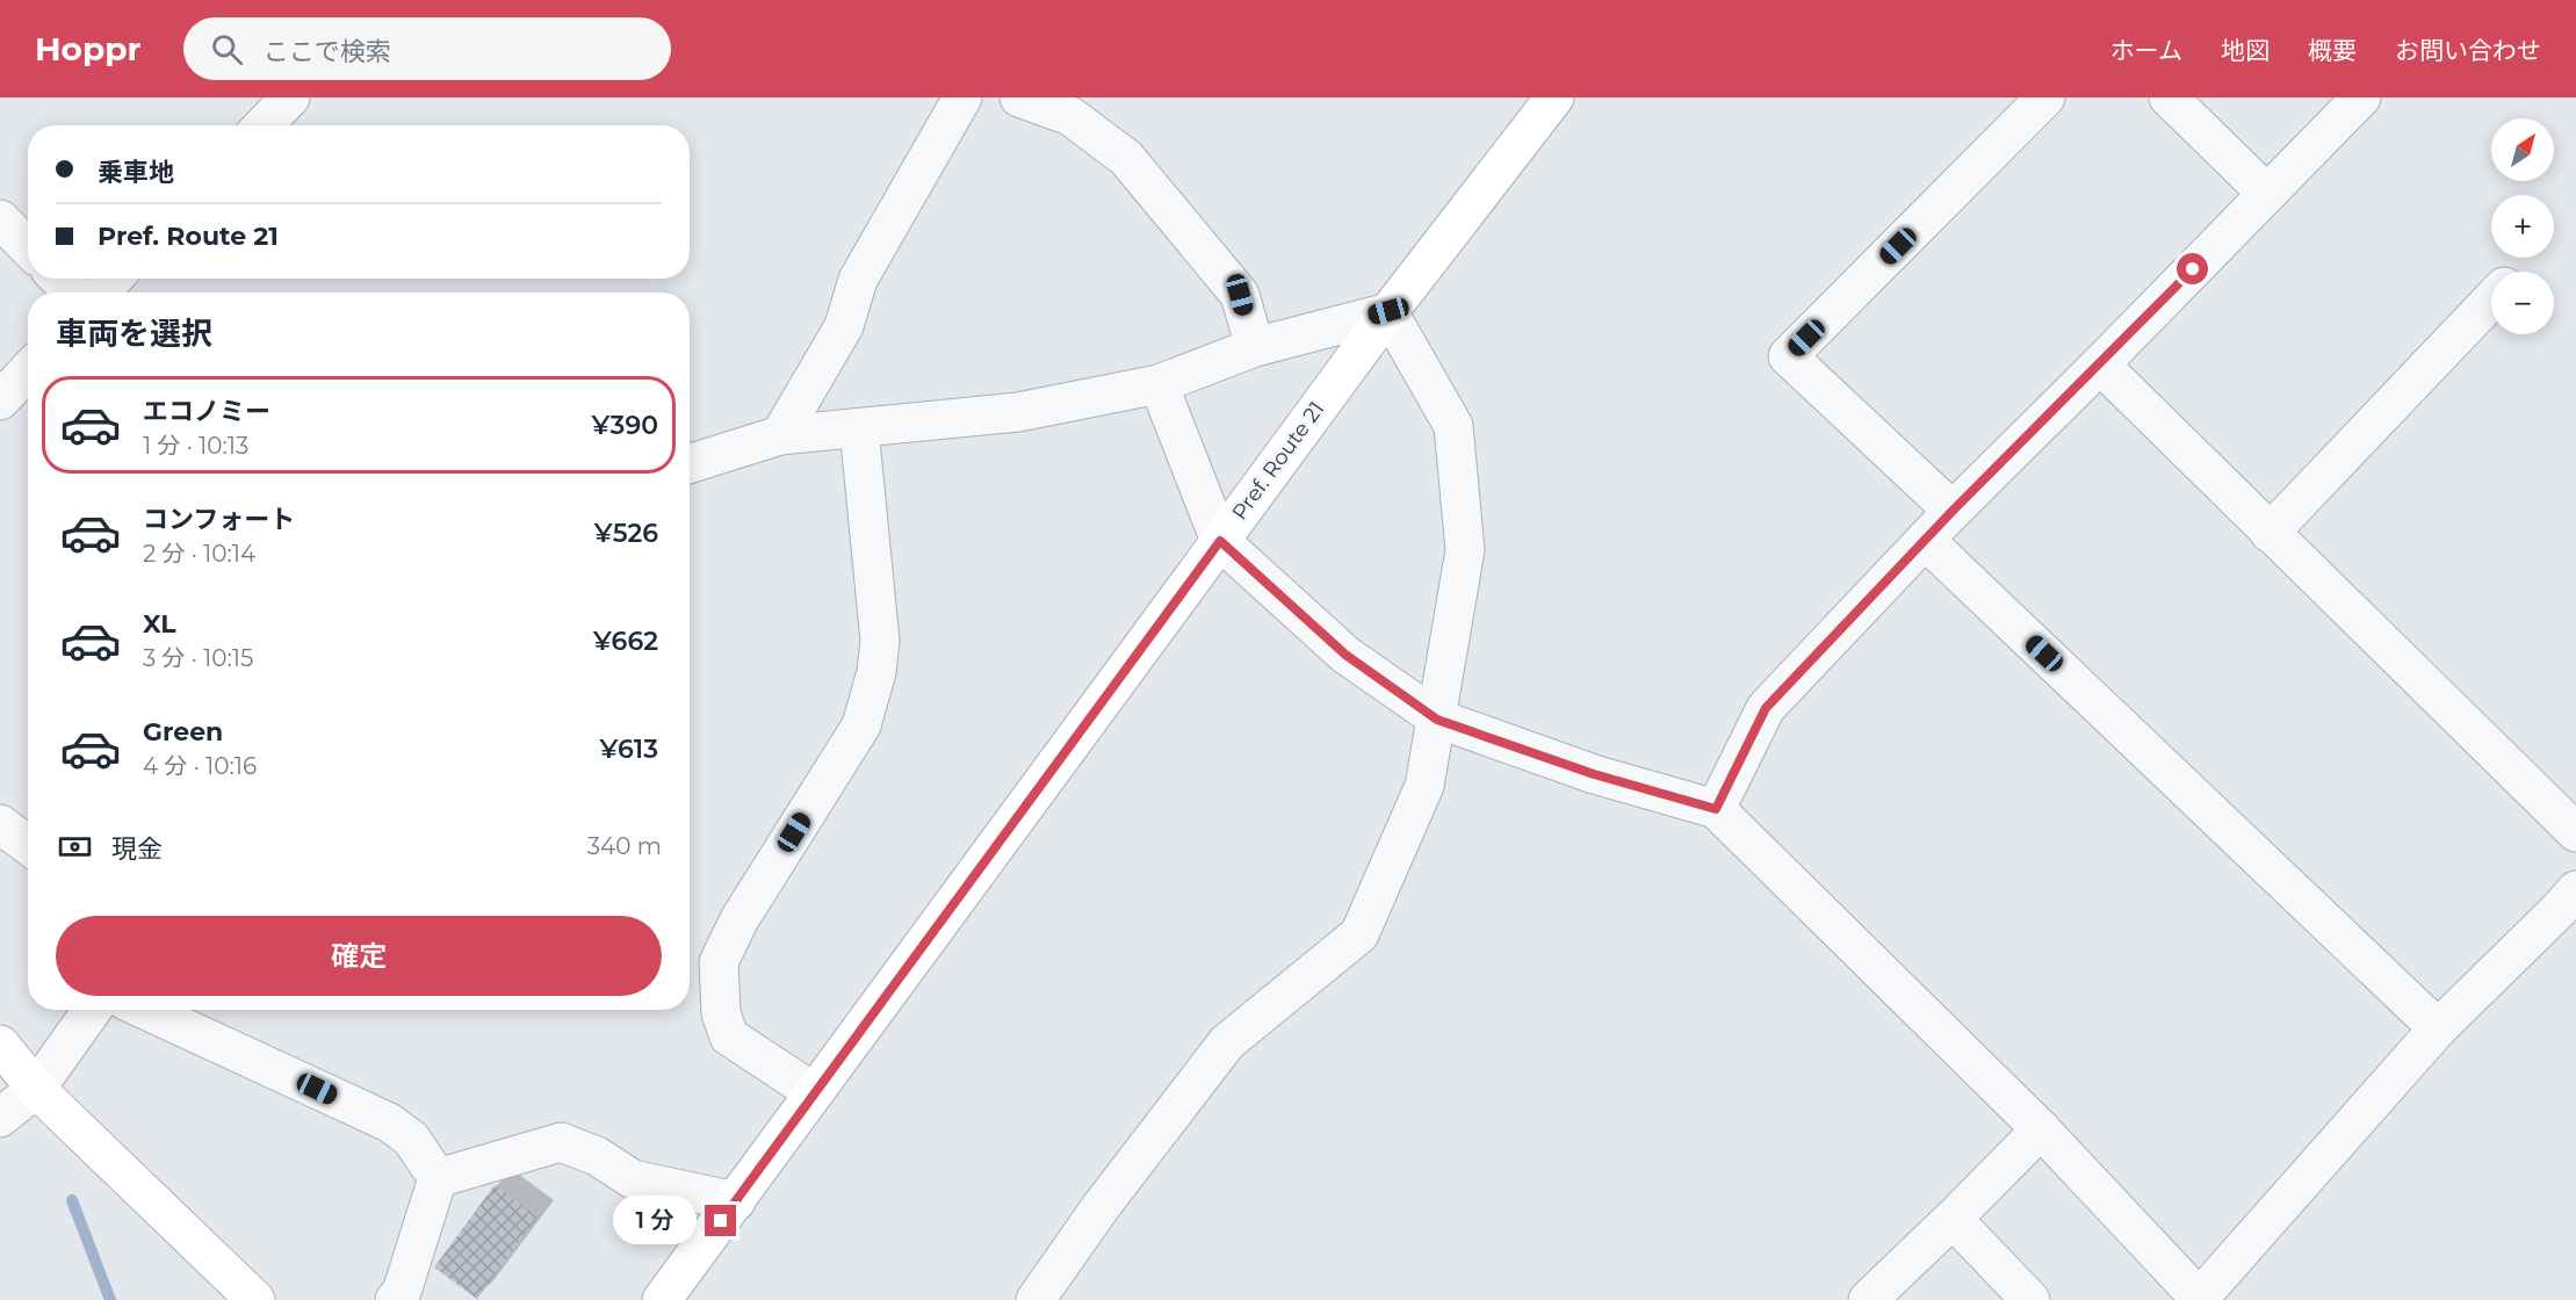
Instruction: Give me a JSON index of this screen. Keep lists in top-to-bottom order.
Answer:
{
  "streets": {
    "main road": ["Pref. Route 21"]
  },
  "north": "top right",
  "page": {
    "header": "Hoppr",
    "search": "ここで検索",
    "nav": [
      "ホーム",
      "地図",
      "概要",
      "お問い合わせ"
    ],
    "map_buttons": ["+", "−"],
    "banner": ["乗車地", "Pref. Route 21"],
    "heading": "車両を選択",
    "list": [
      {
        "name": "エコノミー",
        "note": "1 分 · 10:13",
        "value": "¥390"
      },
      {
        "name": "コンフォート",
        "note": "2 分 · 10:14",
        "value": "¥526"
      },
      {
        "name": "XL",
        "note": "3 分 · 10:15",
        "value": "¥662"
      },
      {
        "name": "Green",
        "note": "4 分 · 10:16",
        "value": "¥613"
      }
    ],
    "pay": ["現金", "340 m"],
    "buttons": "確定",
    "bubble": "1 分"
  }
}
